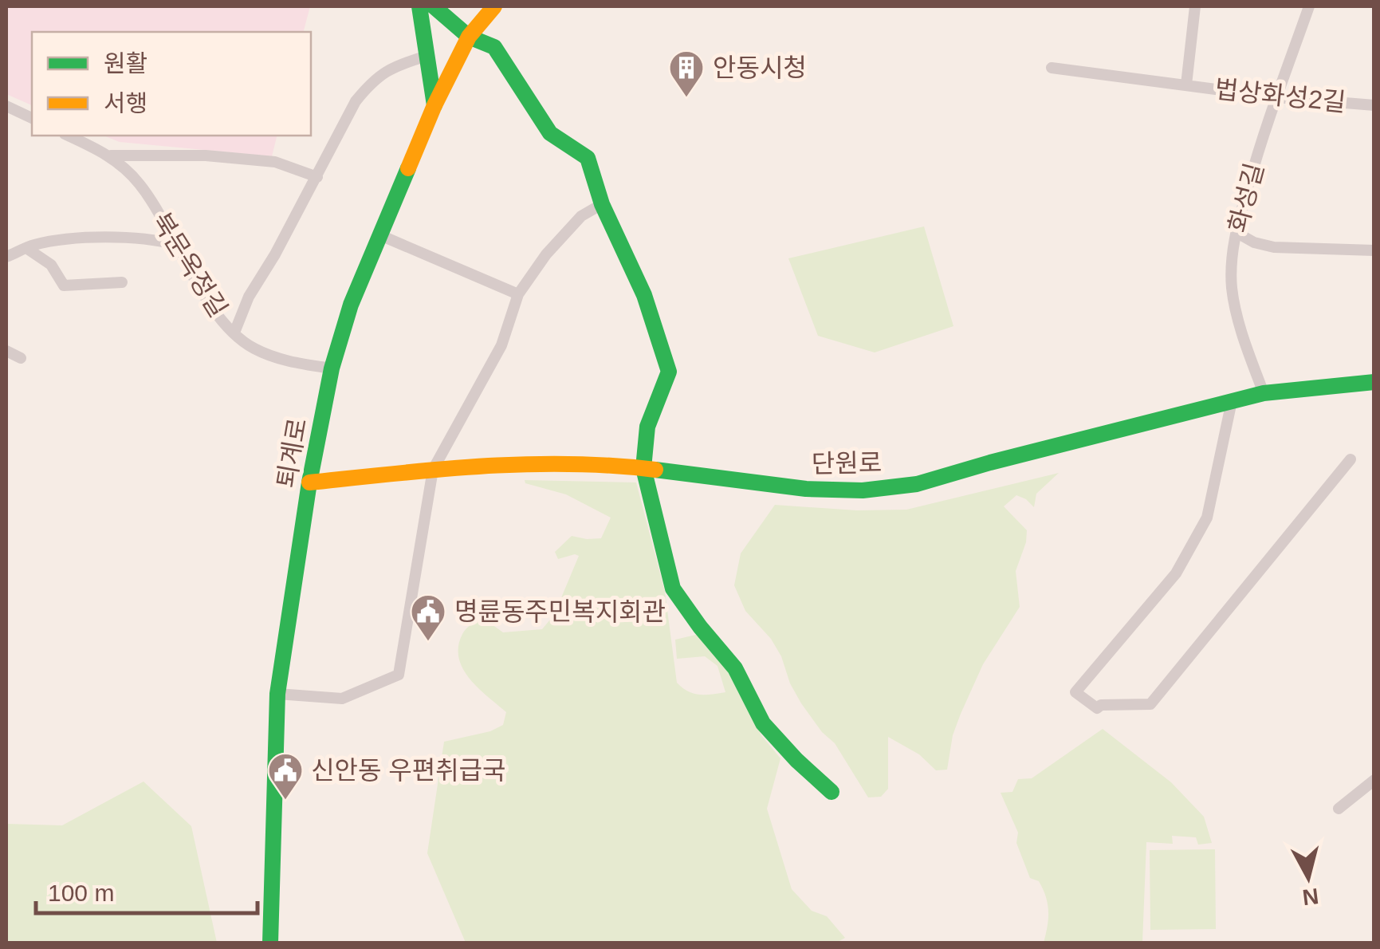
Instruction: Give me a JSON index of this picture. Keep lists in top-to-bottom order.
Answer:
{
  "streets": {
    "street": [
      "법상화성2길",
      "화성길",
      "북문옥정길",
      "퇴계로",
      "단원로"
    ]
  },
  "crossings": [
    ["법상화성2길", "화성길"],
    ["화성길", "단원로"],
    ["북문옥정길", "퇴계로"],
    ["퇴계로", "단원로"]
  ],
  "places": {
    "building": ["안동시청"],
    "public building": ["명륜동주민복지회관", "신안동 우편취급국"]
  },
  "legend": ["원활", "서행"],
  "scale_bar": "100 m",
  "north": "bottom"
}
